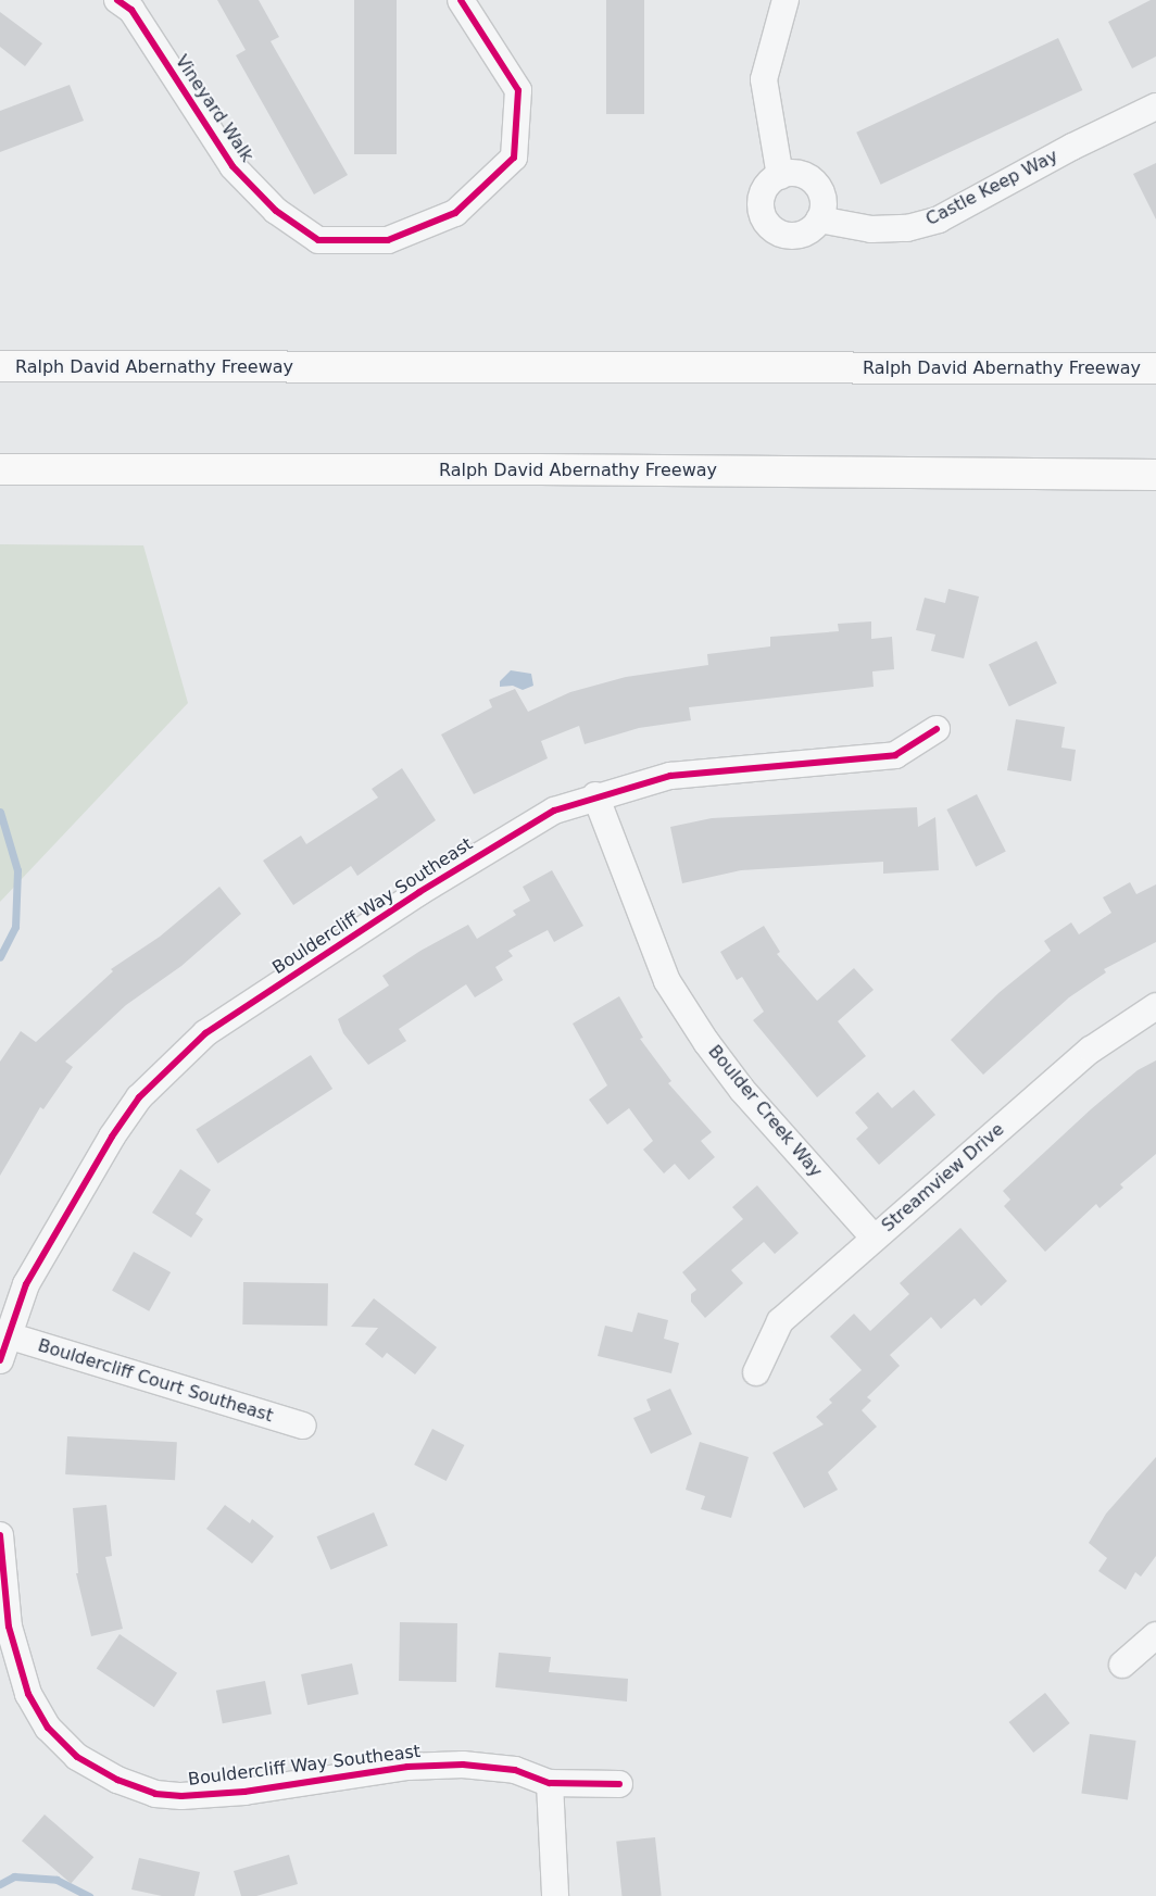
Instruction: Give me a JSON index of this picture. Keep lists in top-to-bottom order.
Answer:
{
  "streets": {
    "highway": ["Ralph David Abernathy Freeway"],
    "street": [
      "Vineyard Walk",
      "Castle Keep Way",
      "Bouldercliff Way Southeast",
      "Boulder Creek Way",
      "Streamview Drive",
      "Bouldercliff Court Southeast"
    ]
  },
  "crossings": [
    ["Bouldercliff Way Southeast", "Boulder Creek Way"],
    ["Bouldercliff Way Southeast", "Bouldercliff Court Southeast"],
    ["Boulder Creek Way", "Streamview Drive"]
  ]
}
